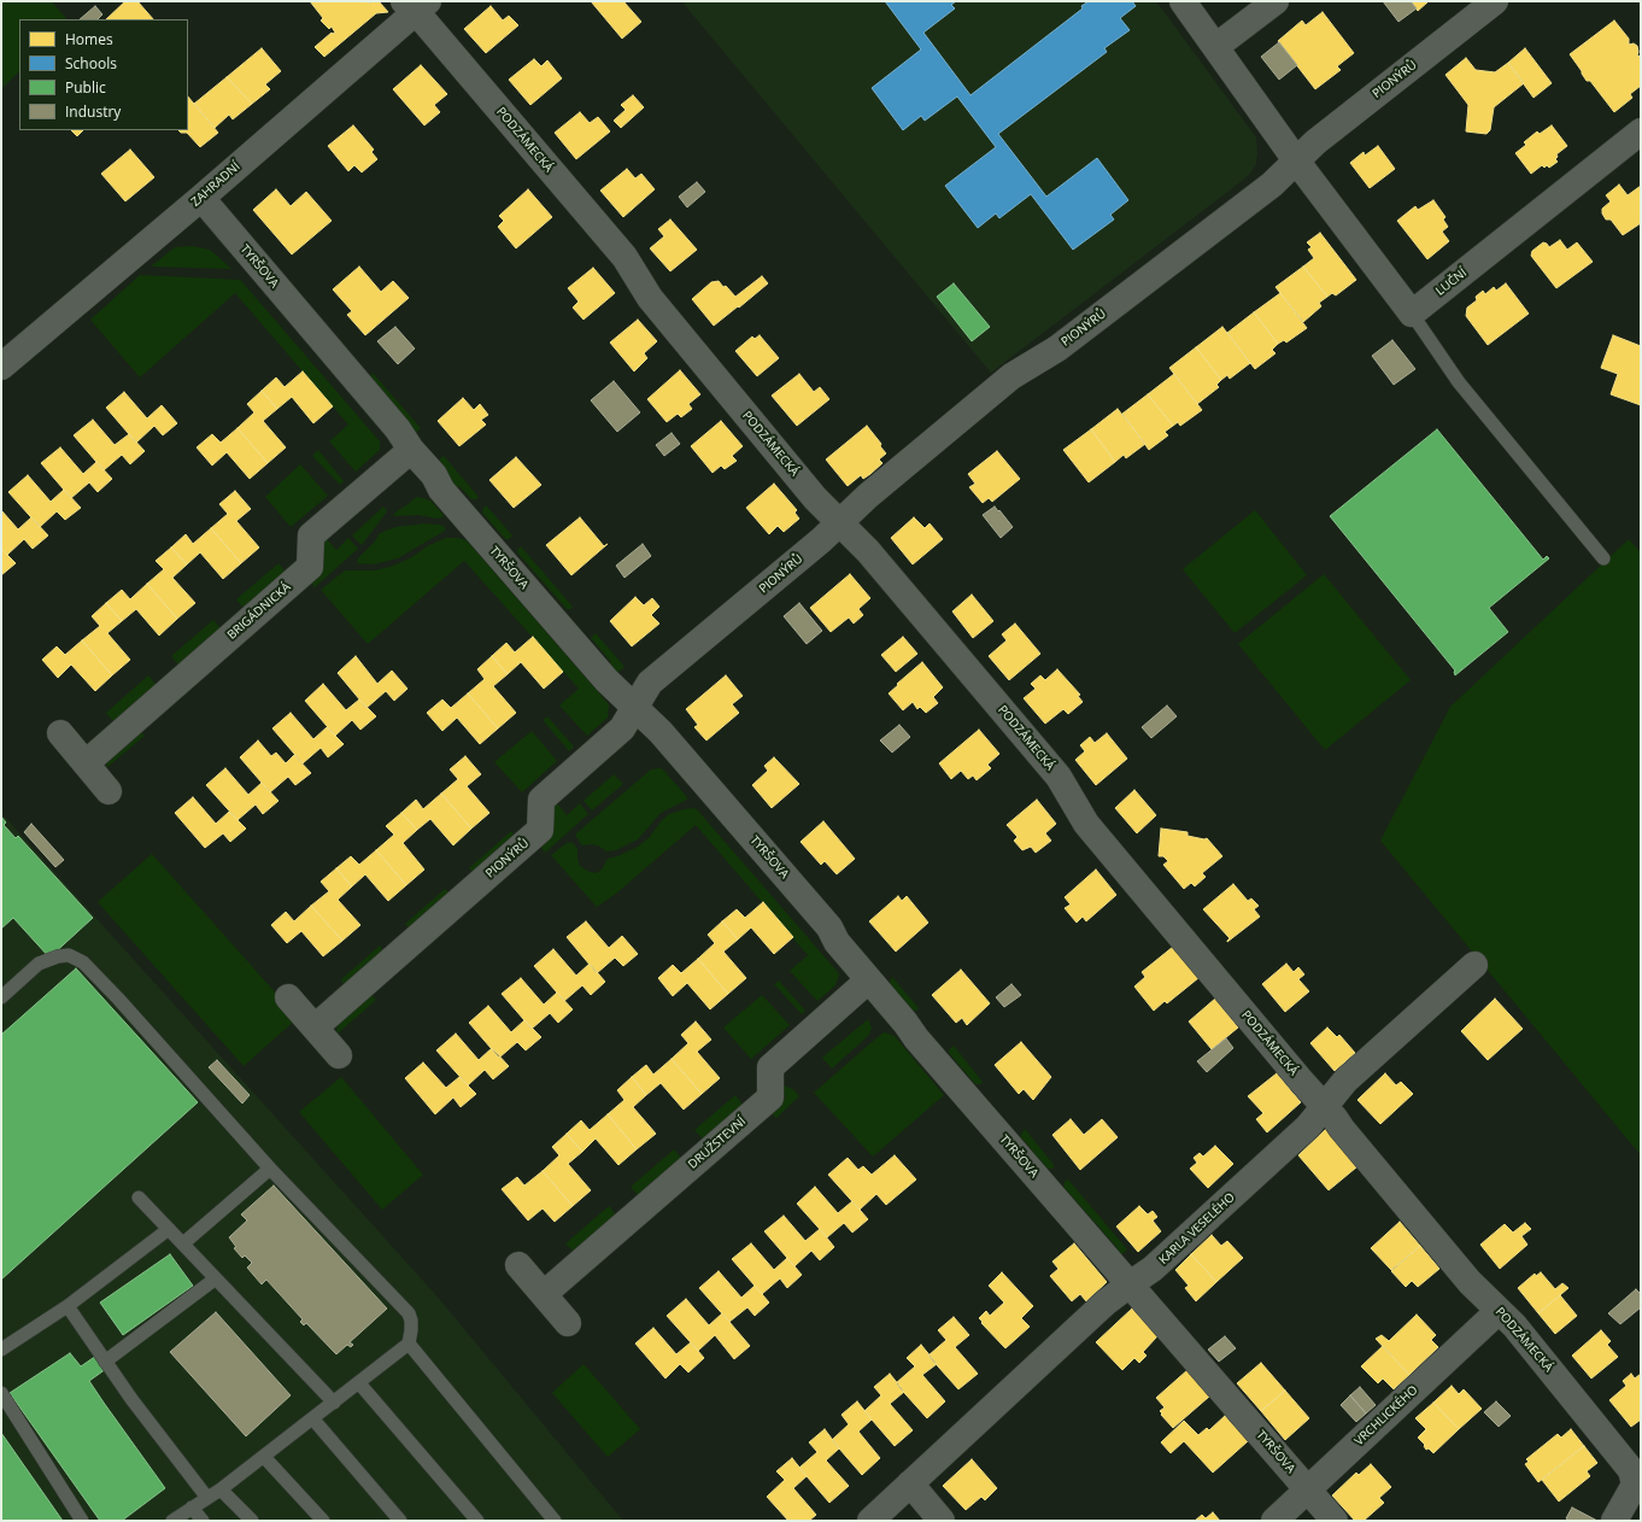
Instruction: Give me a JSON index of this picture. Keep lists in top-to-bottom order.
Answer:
{
  "streets": {
    "street": [
      "PIONÝRŮ",
      "PODZÁMECKÁ",
      "ZAHRADNÍ",
      "TYRŠOVA",
      "LUČNÍ",
      "BRIGÁDNICKÁ",
      "DRUŽSTEVNÍ",
      "KARLA VESELÉHO",
      "VRCHLICKÉHO"
    ]
  },
  "crossings": [
    ["PIONÝRŮ", "PODZÁMECKÁ"],
    ["PIONÝRŮ", "TYRŠOVA"],
    ["PODZÁMECKÁ", "ZAHRADNÍ"],
    ["PODZÁMECKÁ", "KARLA VESELÉHO"],
    ["PODZÁMECKÁ", "VRCHLICKÉHO"],
    ["ZAHRADNÍ", "TYRŠOVA"],
    ["TYRŠOVA", "BRIGÁDNICKÁ"],
    ["TYRŠOVA", "DRUŽSTEVNÍ"],
    ["TYRŠOVA", "KARLA VESELÉHO"],
    ["TYRŠOVA", "VRCHLICKÉHO"]
  ],
  "legend": [
    "Homes",
    "Schools",
    "Public",
    "Industry"
  ]
}
